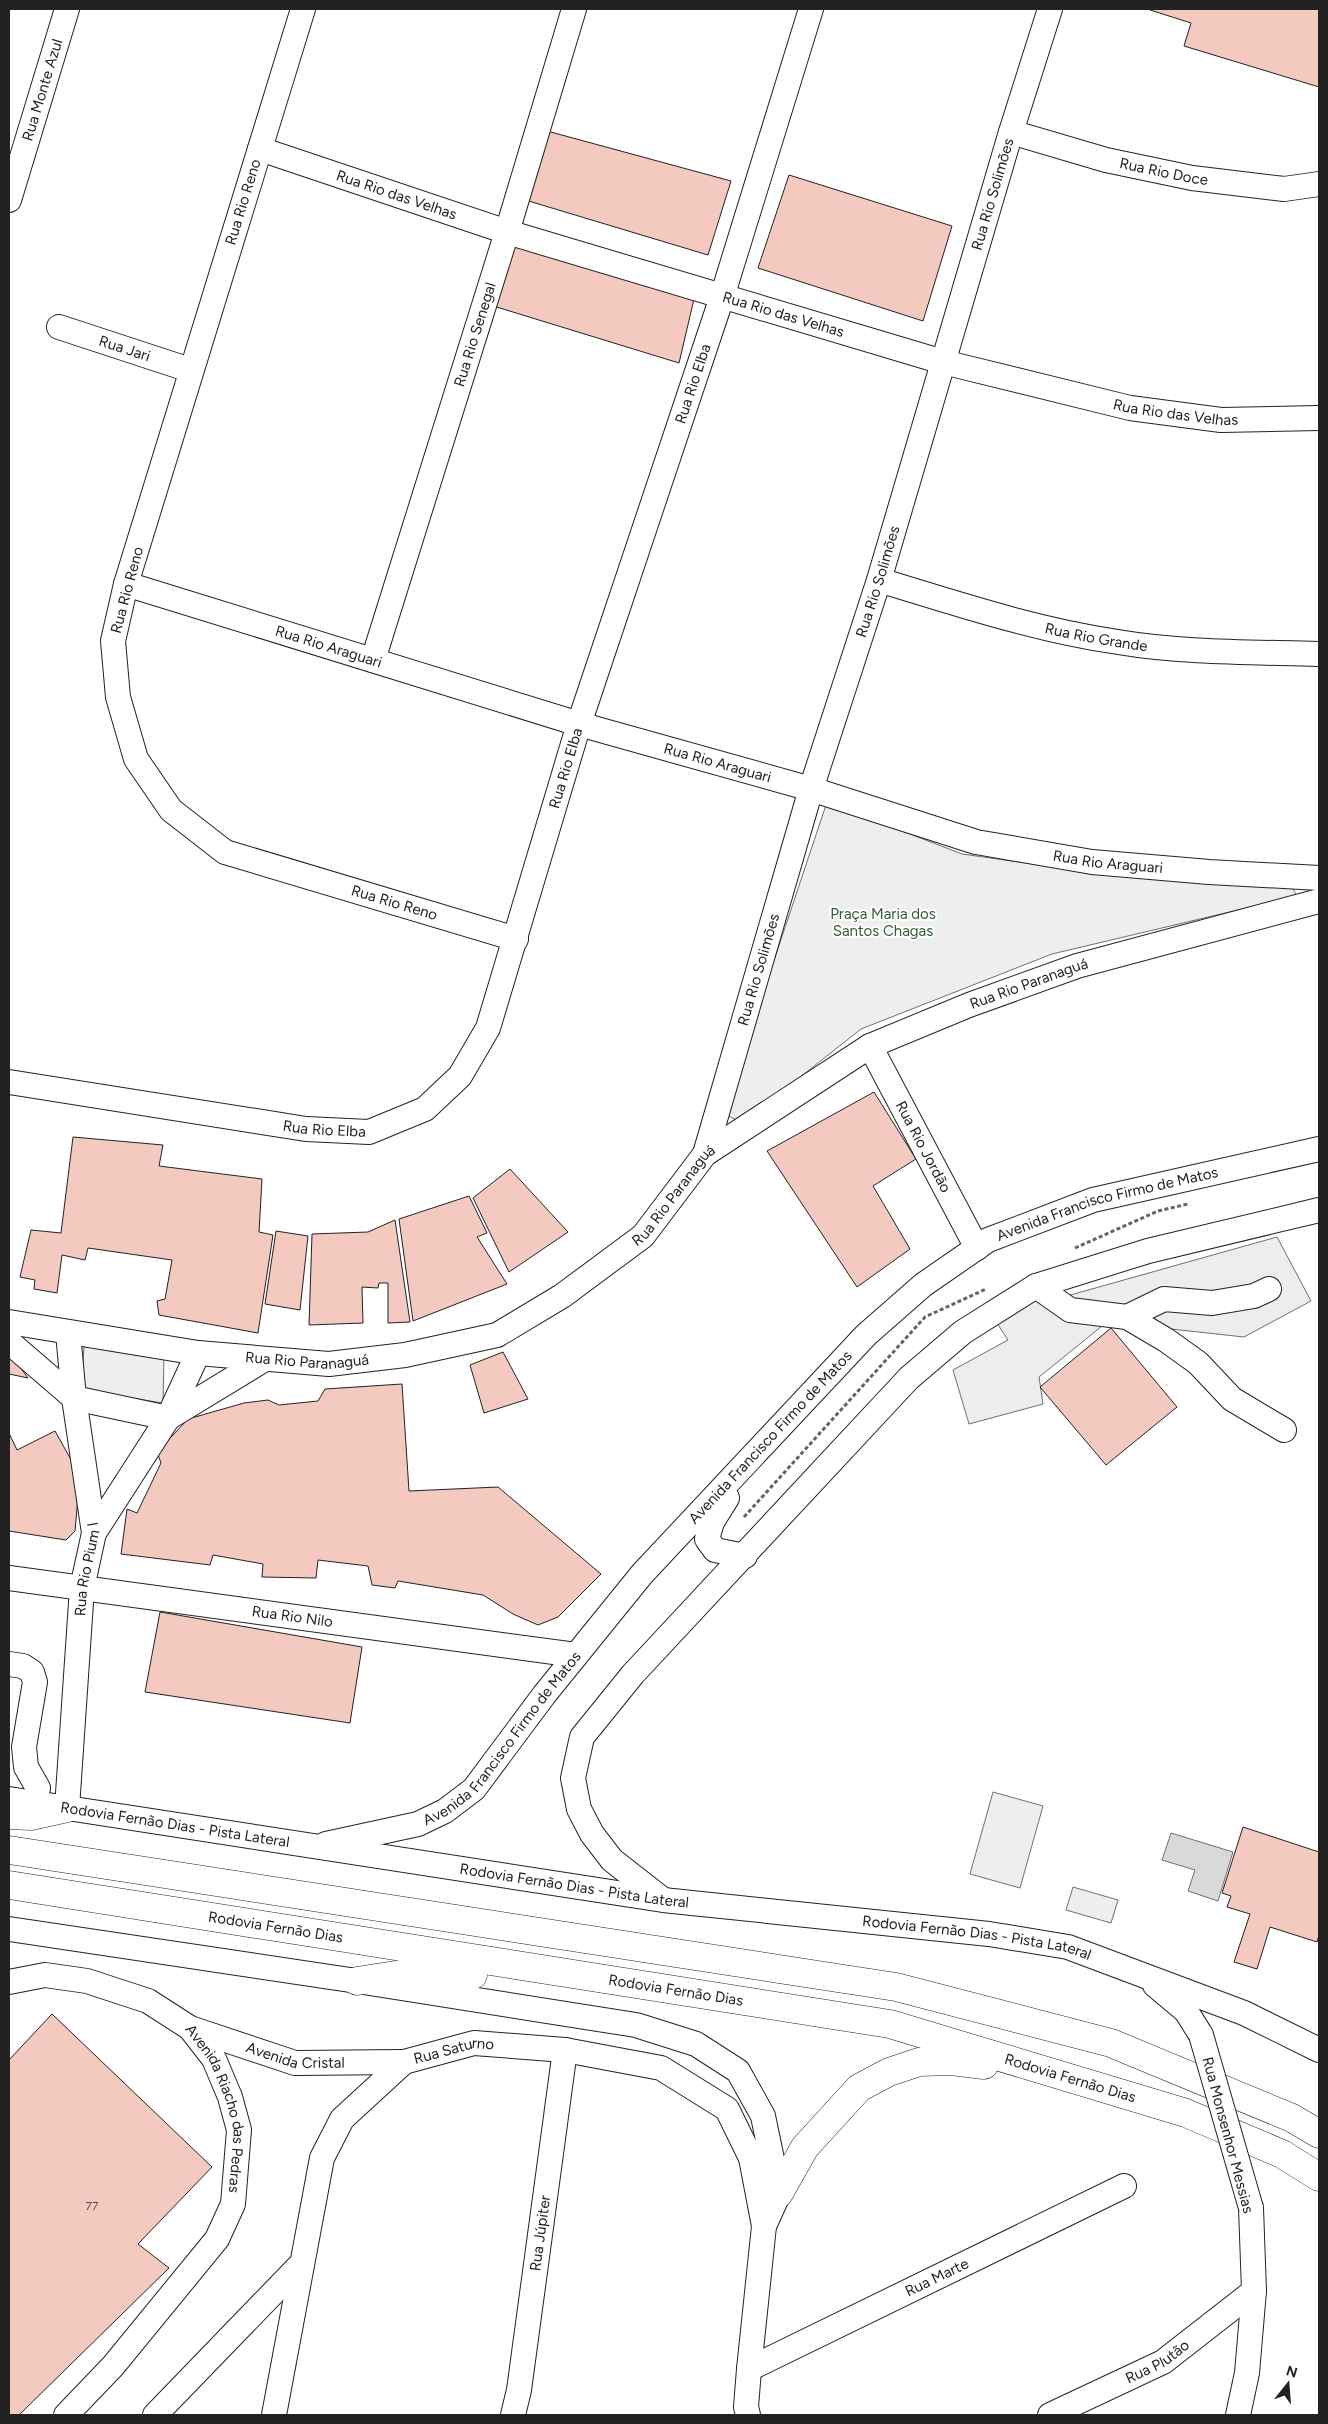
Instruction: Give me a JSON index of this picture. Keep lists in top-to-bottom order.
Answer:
{
  "streets": {
    "highway": ["Rodovia Fernão Dias"],
    "street": [
      "Rua Monte Azul",
      "Rua Rio Doce",
      "Rua Rio Solimões",
      "Rua Rio das Velhas",
      "Rua Rio Reno",
      "Rua Rio Senegal",
      "Rua Jari",
      "Rua Rio Elba",
      "Rua Rio Grande",
      "Rua Rio Araguari",
      "Rua Rio Paranaguá",
      "Rua Rio Jordão",
      "Avenida Francisco Firmo de Matos",
      "Rua Rio Pium I",
      "Rua Rio Nilo",
      "Rodovia Fernão Dias - Pista Lateral",
      "Rua Saturno",
      "Avenida Cristal",
      "Avenida Riacho das Pedras",
      "Rua Monsenhor Messias",
      "Rua Júpiter",
      "Rua Marte",
      "Rua Plutão"
    ]
  },
  "crossings": [
    ["Rua Rio Doce", "Rua Rio Solimões"],
    ["Rua Rio Solimões", "Rua Rio das Velhas"],
    ["Rua Rio Solimões", "Rua Rio Grande"],
    ["Rua Rio Solimões", "Rua Rio Araguari"],
    ["Rua Rio Solimões", "Rua Rio Paranaguá"],
    ["Rua Rio das Velhas", "Rua Rio Reno"],
    ["Rua Rio das Velhas", "Rua Rio Senegal"],
    ["Rua Rio das Velhas", "Rua Rio Elba"],
    ["Rua Rio Reno", "Rua Jari"],
    ["Rua Rio Reno", "Rua Rio Elba"],
    ["Rua Rio Reno", "Rua Rio Araguari"],
    ["Rua Rio Senegal", "Rua Rio Araguari"],
    ["Rua Rio Elba", "Rua Rio Araguari"],
    ["Rua Rio Paranaguá", "Rua Rio Jordão"],
    ["Rua Rio Paranaguá", "Rua Rio Pium I"],
    ["Rua Rio Jordão", "Avenida Francisco Firmo de Matos"],
    ["Avenida Francisco Firmo de Matos", "Rua Rio Nilo"],
    ["Avenida Francisco Firmo de Matos", "Rodovia Fernão Dias - Pista Lateral"],
    ["Rua Rio Pium I", "Rua Rio Nilo"],
    ["Rua Rio Pium I", "Rodovia Fernão Dias - Pista Lateral"],
    ["Rodovia Fernão Dias - Pista Lateral", "Rua Monsenhor Messias"],
    ["Rua Saturno", "Avenida Cristal"],
    ["Rua Saturno", "Rua Júpiter"],
    ["Avenida Cristal", "Avenida Riacho das Pedras"],
    ["Rua Monsenhor Messias", "Rua Plutão"]
  ],
  "parks": ["Praça Maria dos Santos Chagas"],
  "house_numbers": ["77"],
  "north": "top"
}
